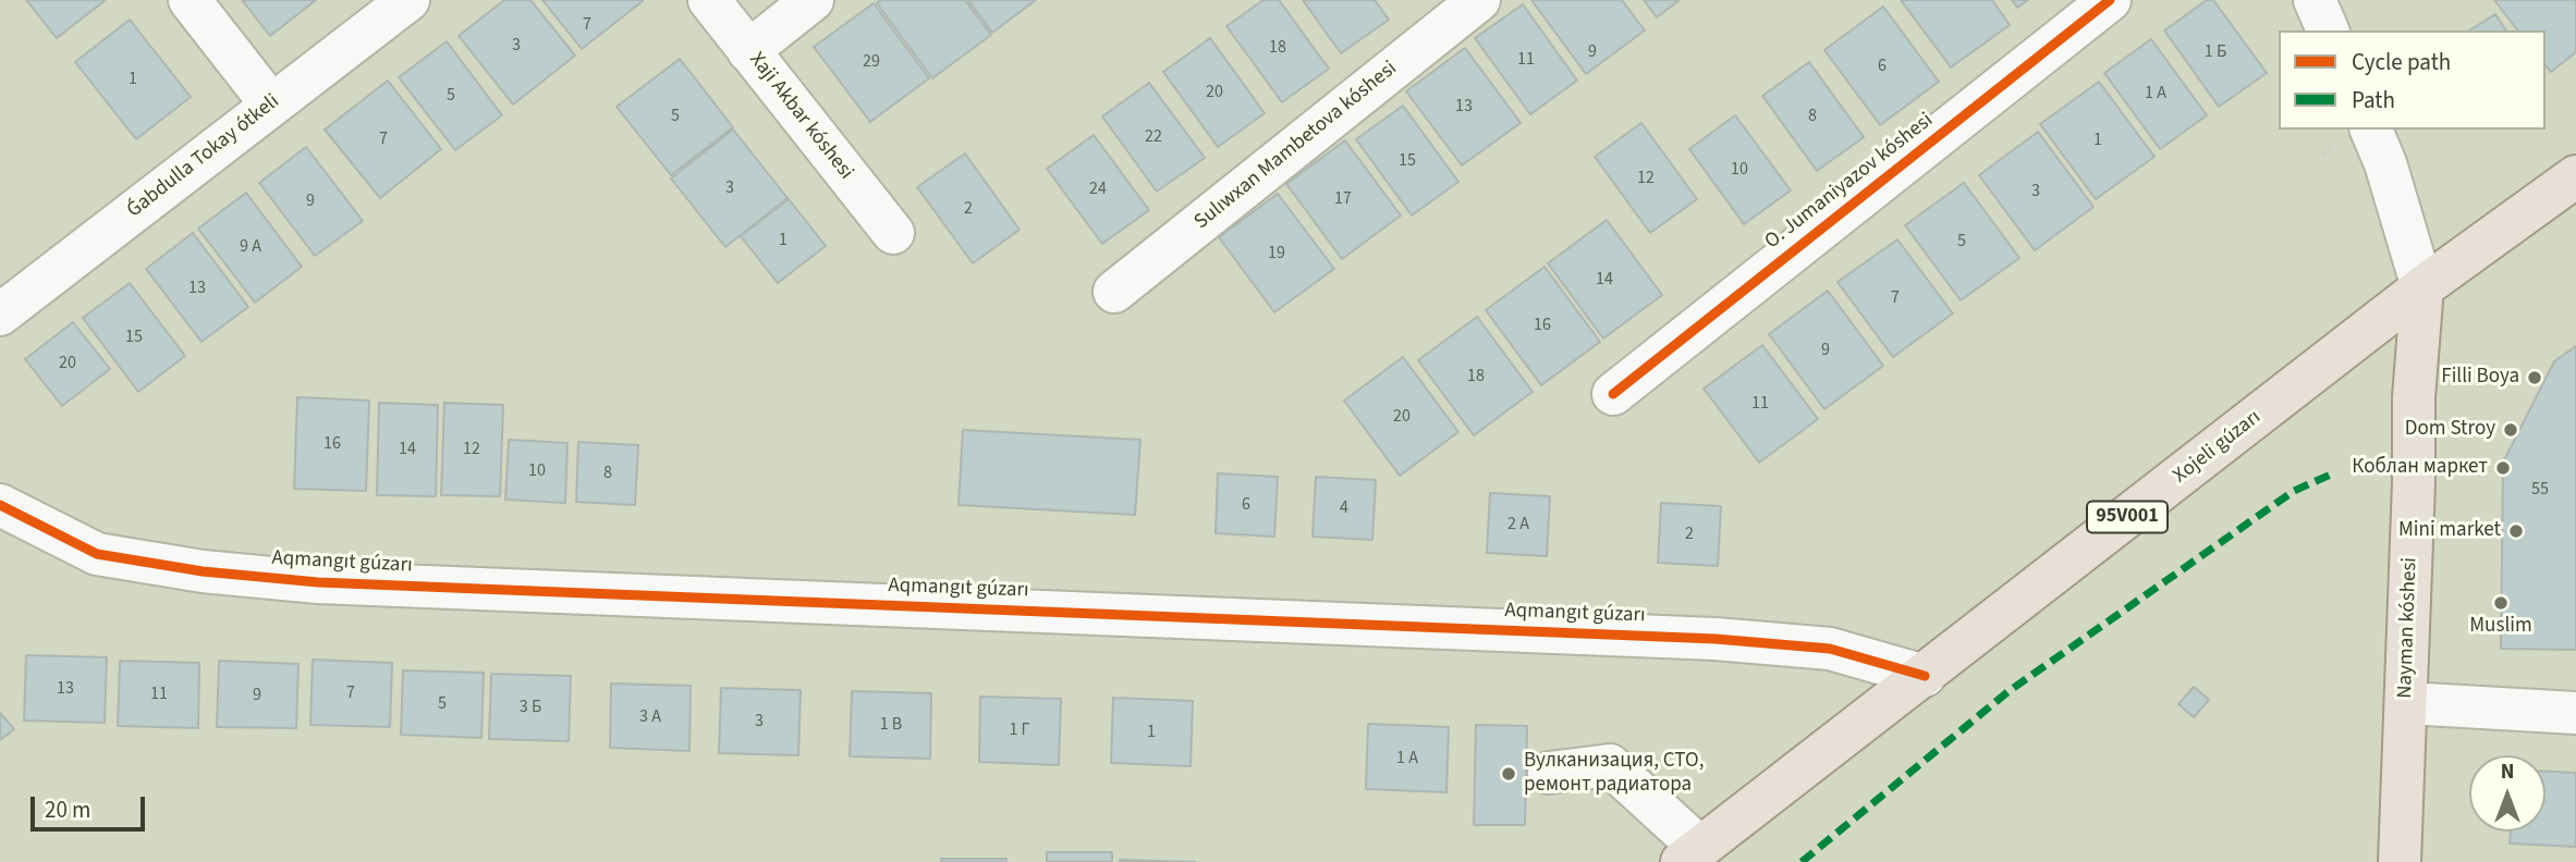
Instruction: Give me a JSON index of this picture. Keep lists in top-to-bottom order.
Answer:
{
  "streets": {
    "main road": ["Xojeli gúzarı", "95V001", "Nayman kóshesi"],
    "street": [
      "Xaji Akbar kóshesi",
      "Sulıwxan Mambetova kóshesi",
      "Ǵabdulla Tokay ótkeli",
      "O. Jumaniyazov kóshesi",
      "Aqmangıt gúzarı"
    ]
  },
  "crossings": [
    ["Xojeli gúzarı", "Aqmangıt gúzarı"],
    ["Xojeli gúzarı", "Nayman kóshesi"]
  ],
  "places": [
    "Filli Boya",
    "Dom Stroy",
    "Коблан маркет",
    "Mini market",
    "Muslim",
    "Вулканизация, СТО, ремонт радиатора"
  ],
  "house_numbers": [
    "7",
    "3",
    "18",
    "9",
    "1 Б",
    "11",
    "29",
    "6",
    "1",
    "20",
    "1 А",
    "5",
    "13",
    "5",
    "8",
    "22",
    "7",
    "1",
    "15",
    "10",
    "12",
    "3",
    "24",
    "3",
    "17",
    "9",
    "2",
    "1",
    "5",
    "9 А",
    "19",
    "14",
    "13",
    "7",
    "16",
    "15",
    "9",
    "20",
    "18",
    "11",
    "20",
    "16",
    "14",
    "12",
    "10",
    "8",
    "55",
    "6",
    "4",
    "2 А",
    "2",
    "13",
    "7",
    "11",
    "9",
    "5",
    "3 Б",
    "3 А",
    "3",
    "1 В",
    "1 Г",
    "1",
    "1 А"
  ],
  "legend": ["Cycle path", "Path"],
  "scale_bar": "20 m",
  "north": "top"
}
